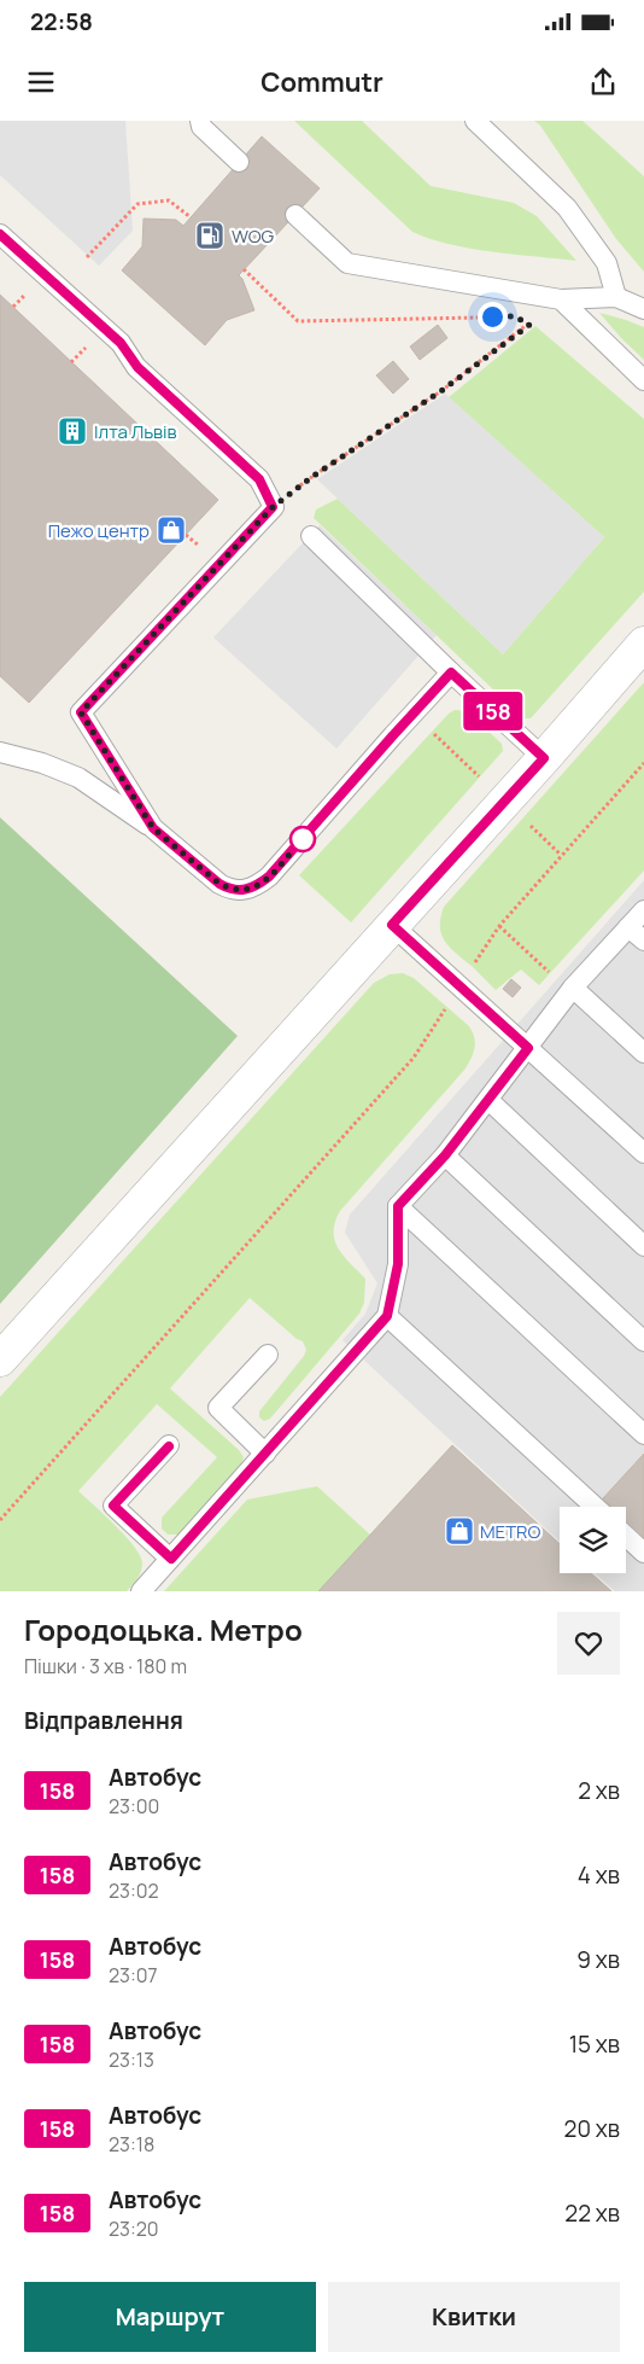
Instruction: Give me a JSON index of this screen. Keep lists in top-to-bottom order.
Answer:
{
  "places": {
    "fuel station": ["WOG"],
    "building": ["Ілта Львів"],
    "shop": ["Пежо центр", "METRO"]
  },
  "lines": ["bus line 158"],
  "page": {
    "status": "22:58",
    "header": "Commutr",
    "on_map": "158",
    "heading": [
      ["Городоцька. Метро", "Пішки · 3 хв · 180 m"],
      "Відправлення"
    ],
    "list": [
      {
        "mark": "158",
        "name": "Автобус",
        "note": "23:00",
        "value": "2 хв"
      },
      {
        "mark": "158",
        "name": "Автобус",
        "note": "23:02",
        "value": "4 хв"
      },
      {
        "mark": "158",
        "name": "Автобус",
        "note": "23:07",
        "value": "9 хв"
      },
      {
        "mark": "158",
        "name": "Автобус",
        "note": "23:13",
        "value": "15 хв"
      },
      {
        "mark": "158",
        "name": "Автобус",
        "note": "23:18",
        "value": "20 хв"
      },
      {
        "mark": "158",
        "name": "Автобус",
        "note": "23:20",
        "value": "22 хв"
      }
    ],
    "buttons": ["Маршрут", "Квитки"]
  }
}
